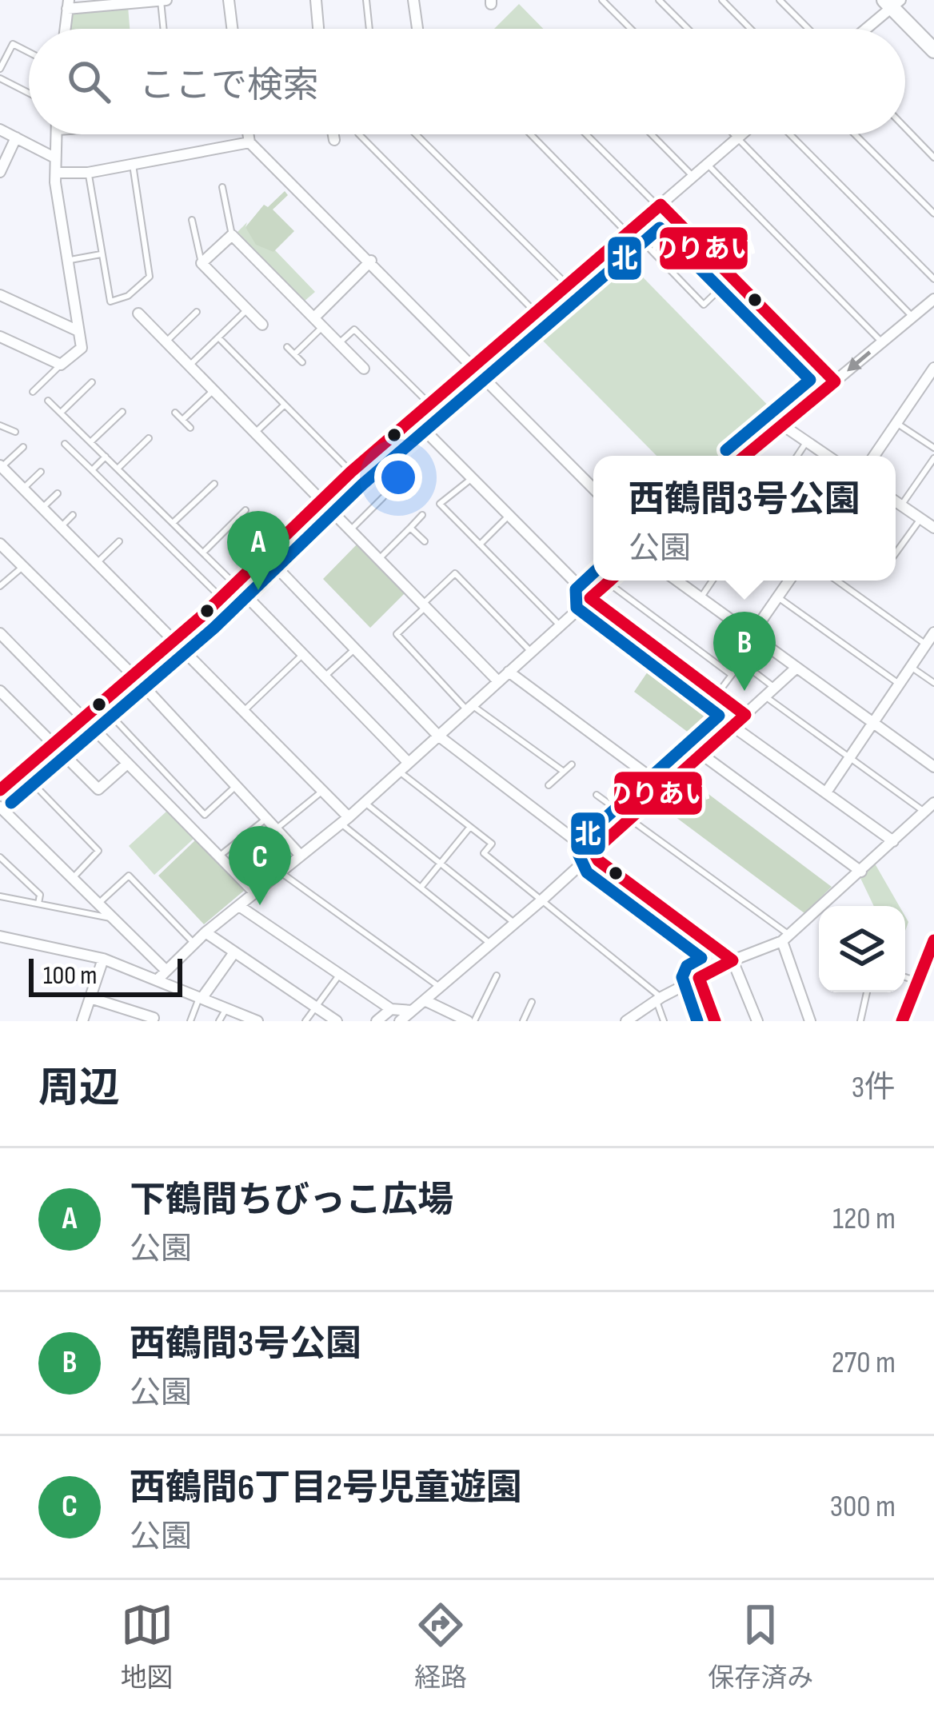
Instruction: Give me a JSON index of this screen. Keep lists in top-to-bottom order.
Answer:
{
  "lines": ["transit line のりあい", "transit line 北"],
  "scale_bar": "100 m",
  "page": {
    "search": "ここで検索",
    "popup": ["西鶴間3号公園", "公園"],
    "pins": ["A", "B", "C"],
    "scale": "100 m",
    "heading": ["周辺", "3件"],
    "list": [
      {
        "mark": "A",
        "name": "下鶴間ちびっこ広場",
        "note": "公園",
        "value": "120 m"
      },
      {
        "mark": "B",
        "name": "西鶴間3号公園",
        "note": "公園",
        "value": "270 m"
      },
      {
        "mark": "C",
        "name": "西鶴間6丁目2号児童遊園",
        "note": "公園",
        "value": "300 m"
      }
    ],
    "nav": ["地図", "経路", "保存済み"]
  }
}
